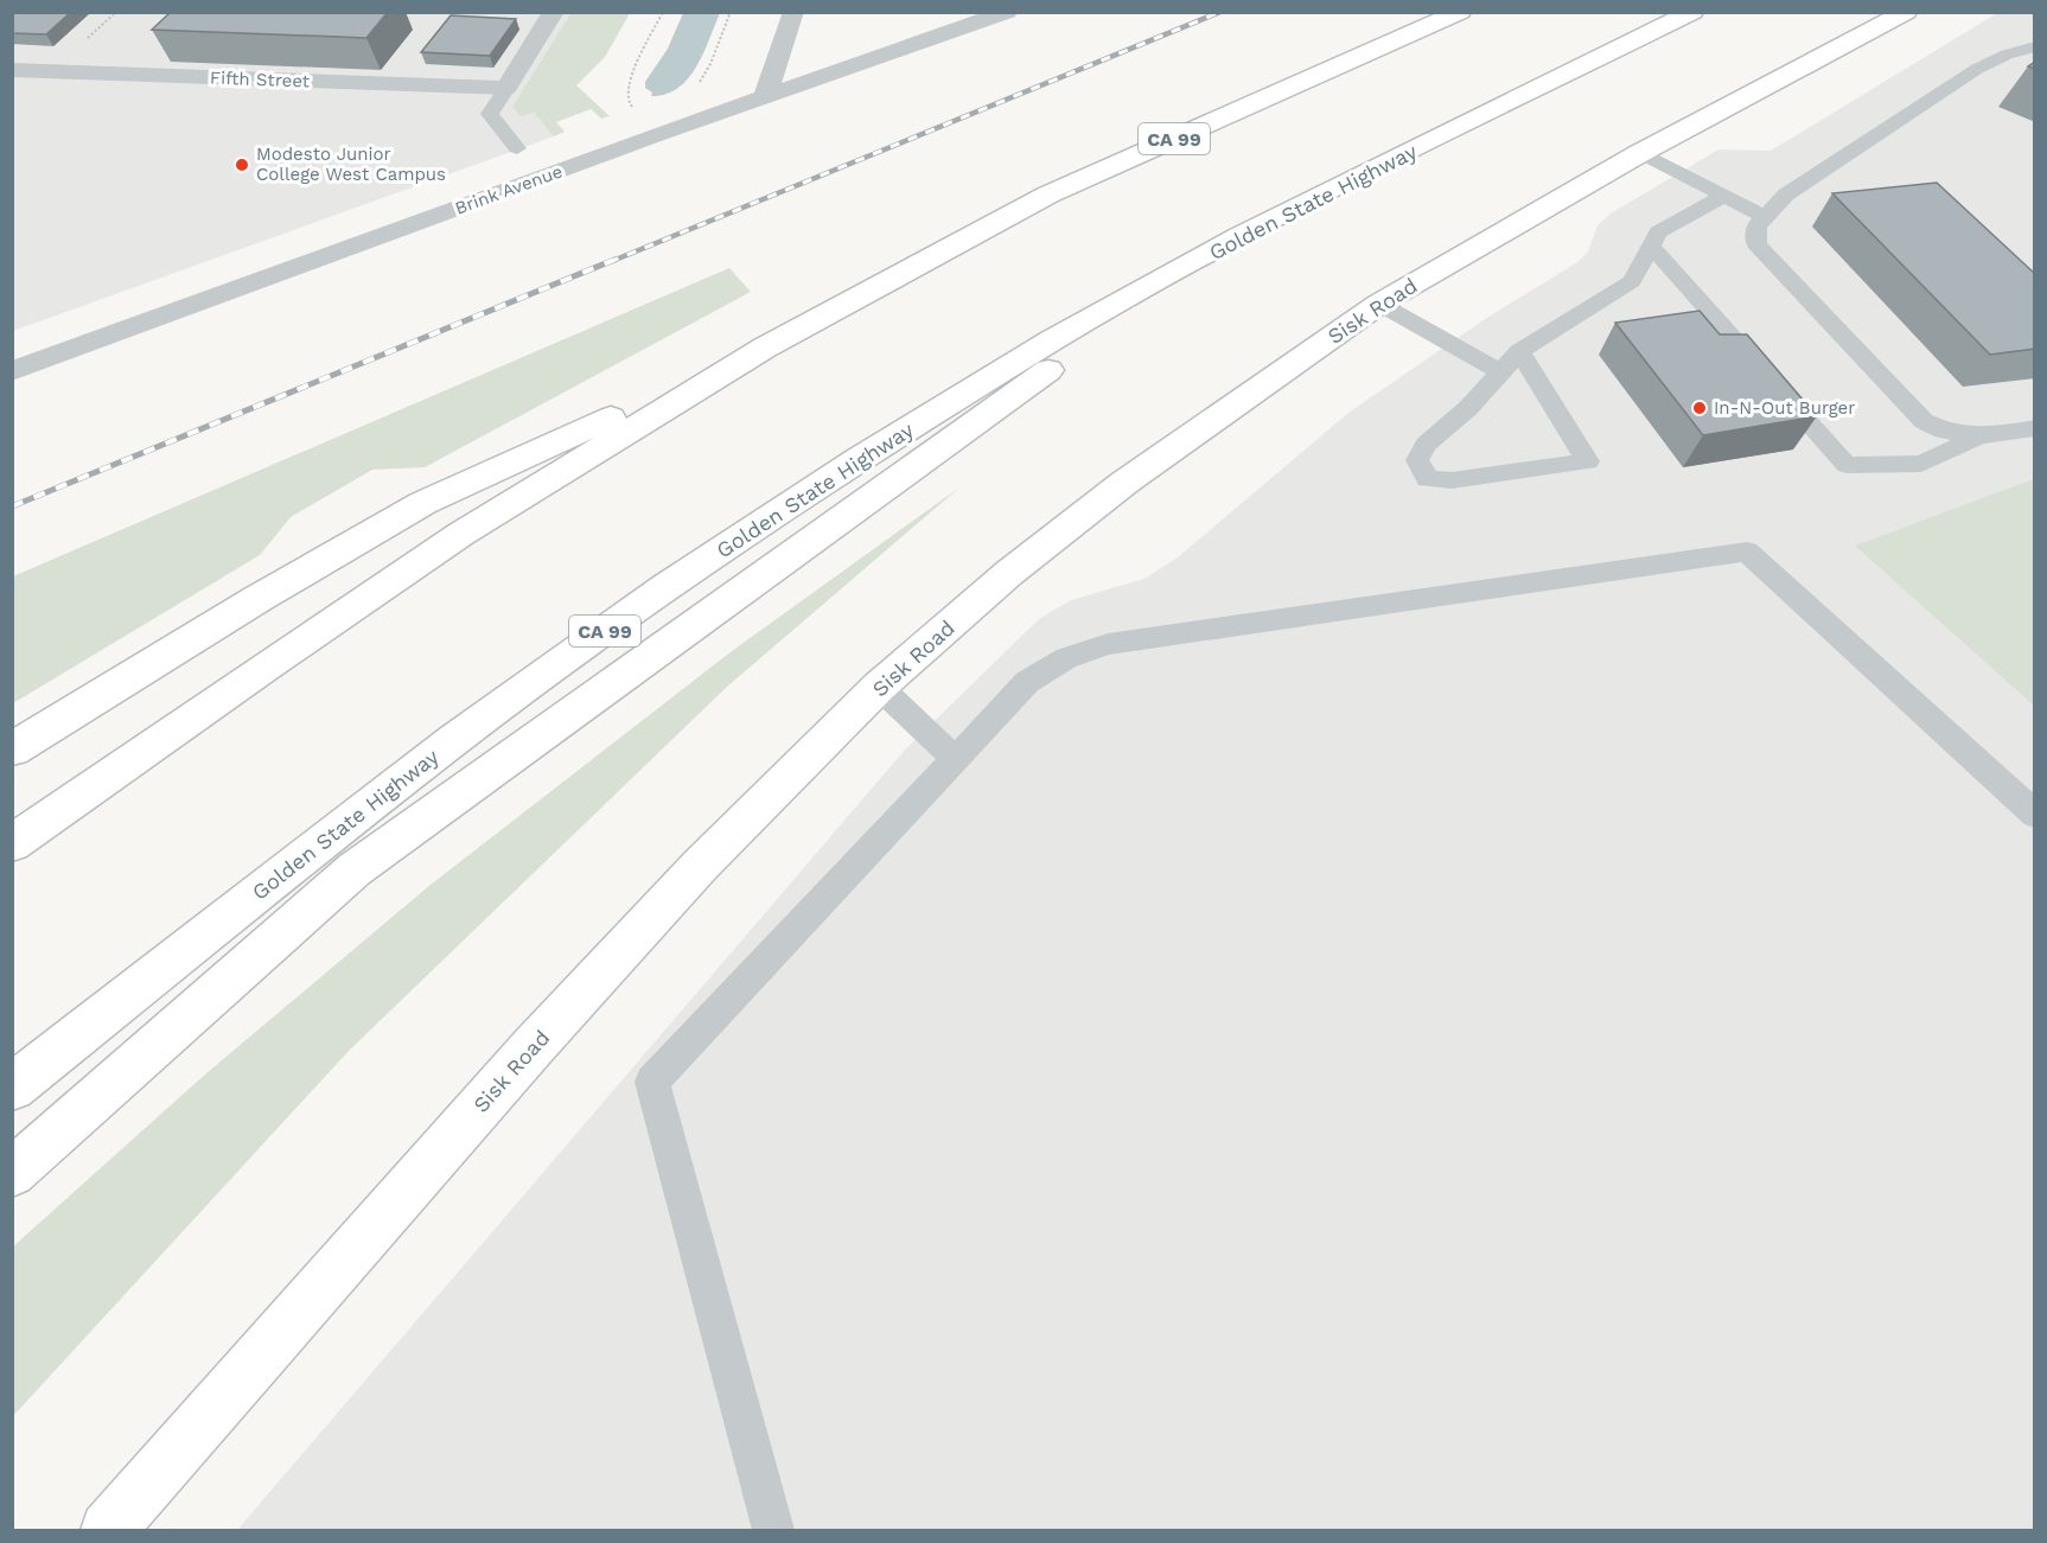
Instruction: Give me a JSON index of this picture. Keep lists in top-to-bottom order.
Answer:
{
  "streets": {
    "main road": ["CA 99", "Golden State Highway", "Sisk Road"],
    "street": ["Fifth Street", "Brink Avenue"]
  },
  "places": ["Modesto Junior College West Campus", "In-N-Out Burger"]
}
